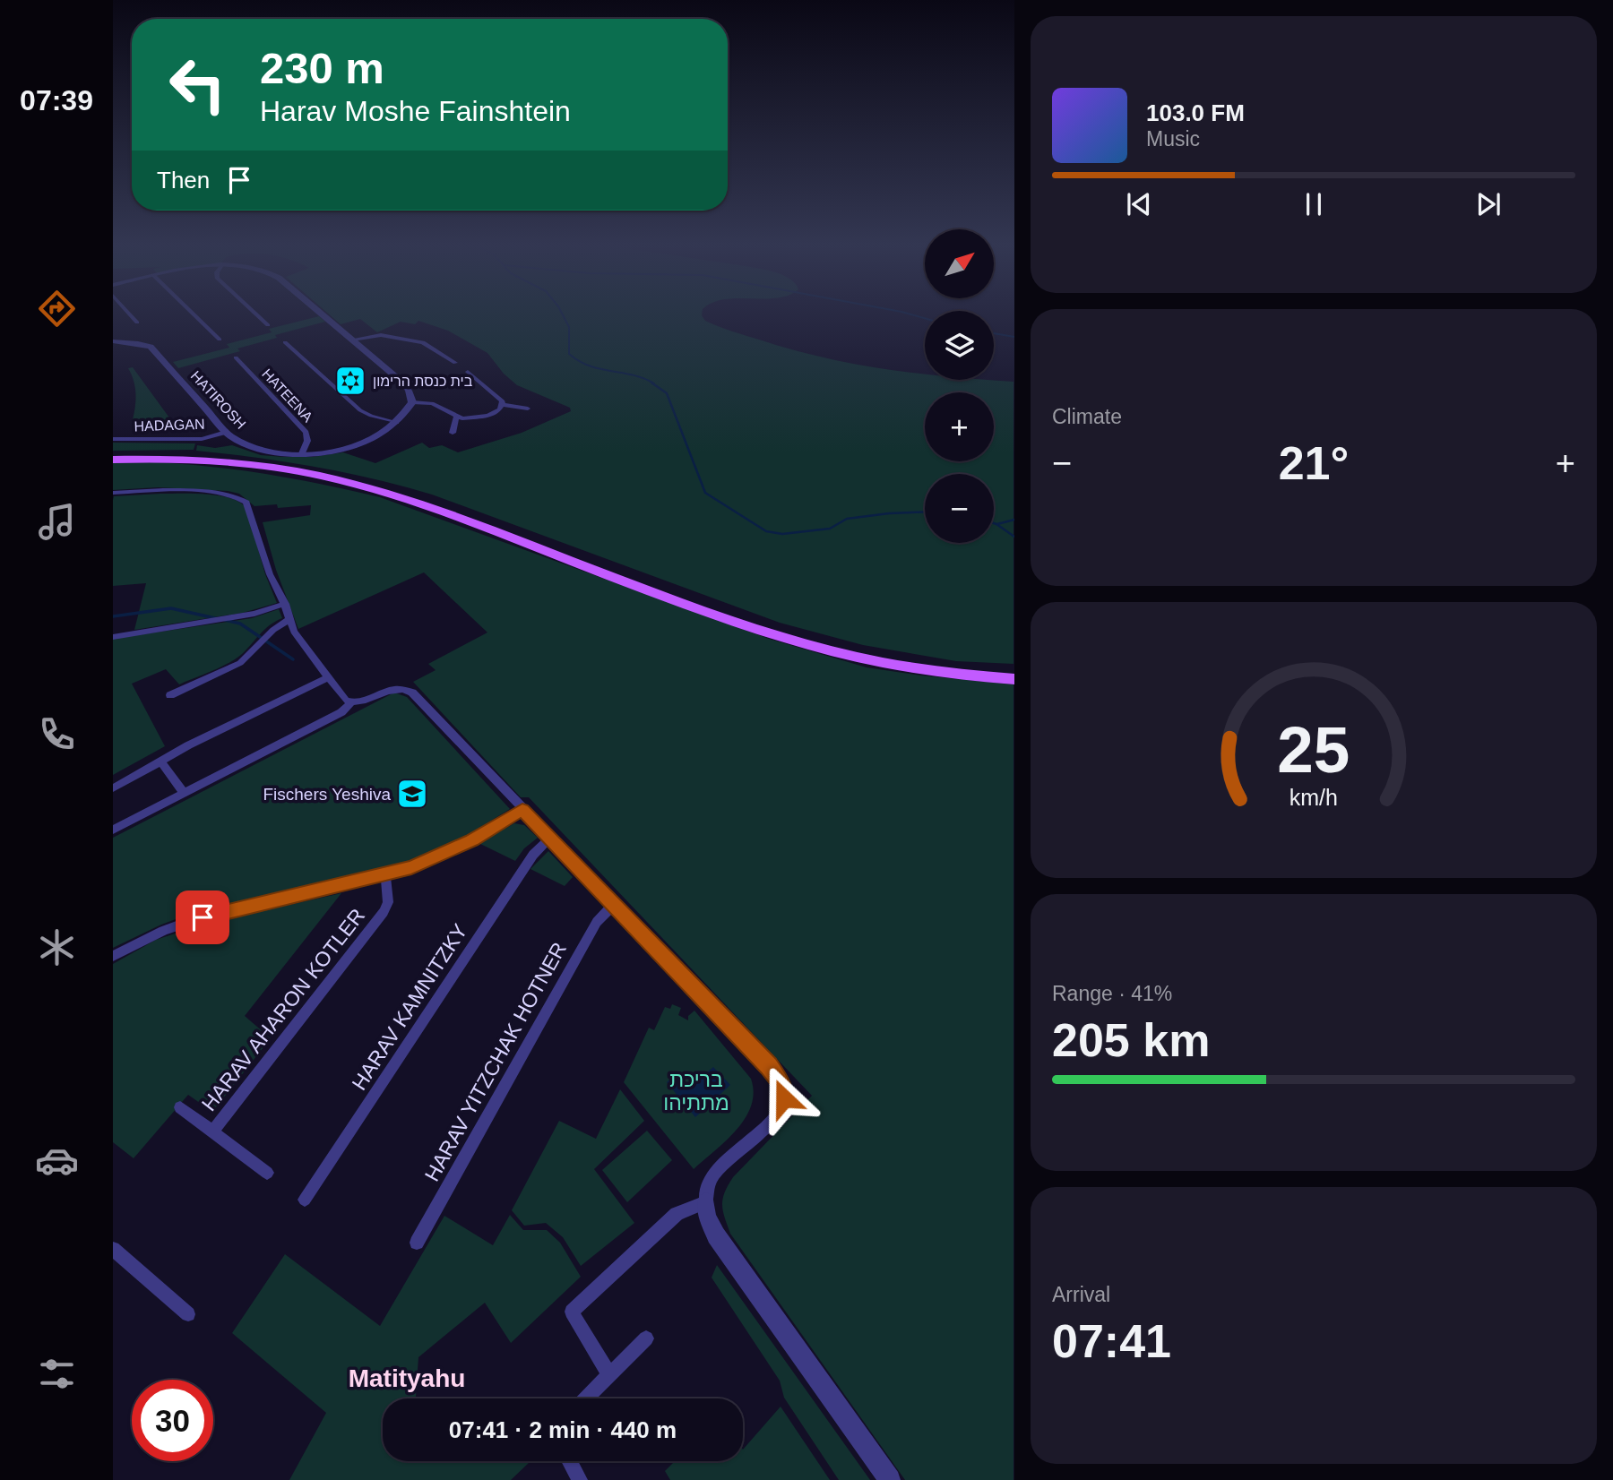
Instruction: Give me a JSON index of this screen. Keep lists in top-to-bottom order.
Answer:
{
  "streets": {
    "street": [
      "HATEENA",
      "HATIROSH",
      "HADAGAN",
      "HARAV KAMNITZKY",
      "HARAV AHARON KOTLER",
      "HARAV YITZCHAK HOTNER"
    ]
  },
  "crossings": [
    ["HATEENA", "HATIROSH"],
    ["HATIROSH", "HADAGAN"]
  ],
  "districts": ["Matityahu"],
  "parks": ["בריכת מתתיהו"],
  "places": {
    "synagogue": ["בית כנסת הרימון"],
    "school or university": ["Fischers Yeshiva"]
  },
  "north": "top right",
  "page": {
    "tabs": "07:39",
    "turn": ["230 m", "Harav Moshe Fainshtein"],
    "song": ["103.0 FM", "Music"],
    "then": "Then",
    "map_buttons": ["+", "−"],
    "tile": [
      "Climate",
      ["Range · 41%", "205 km"],
      ["Arrival", "07:41"]
    ],
    "heat": ["−", "21°", "+"],
    "limit": "30",
    "trip": "07:41 · 2 min · 440 m",
    "gauge": ["25", "km/h"]
  }
}
